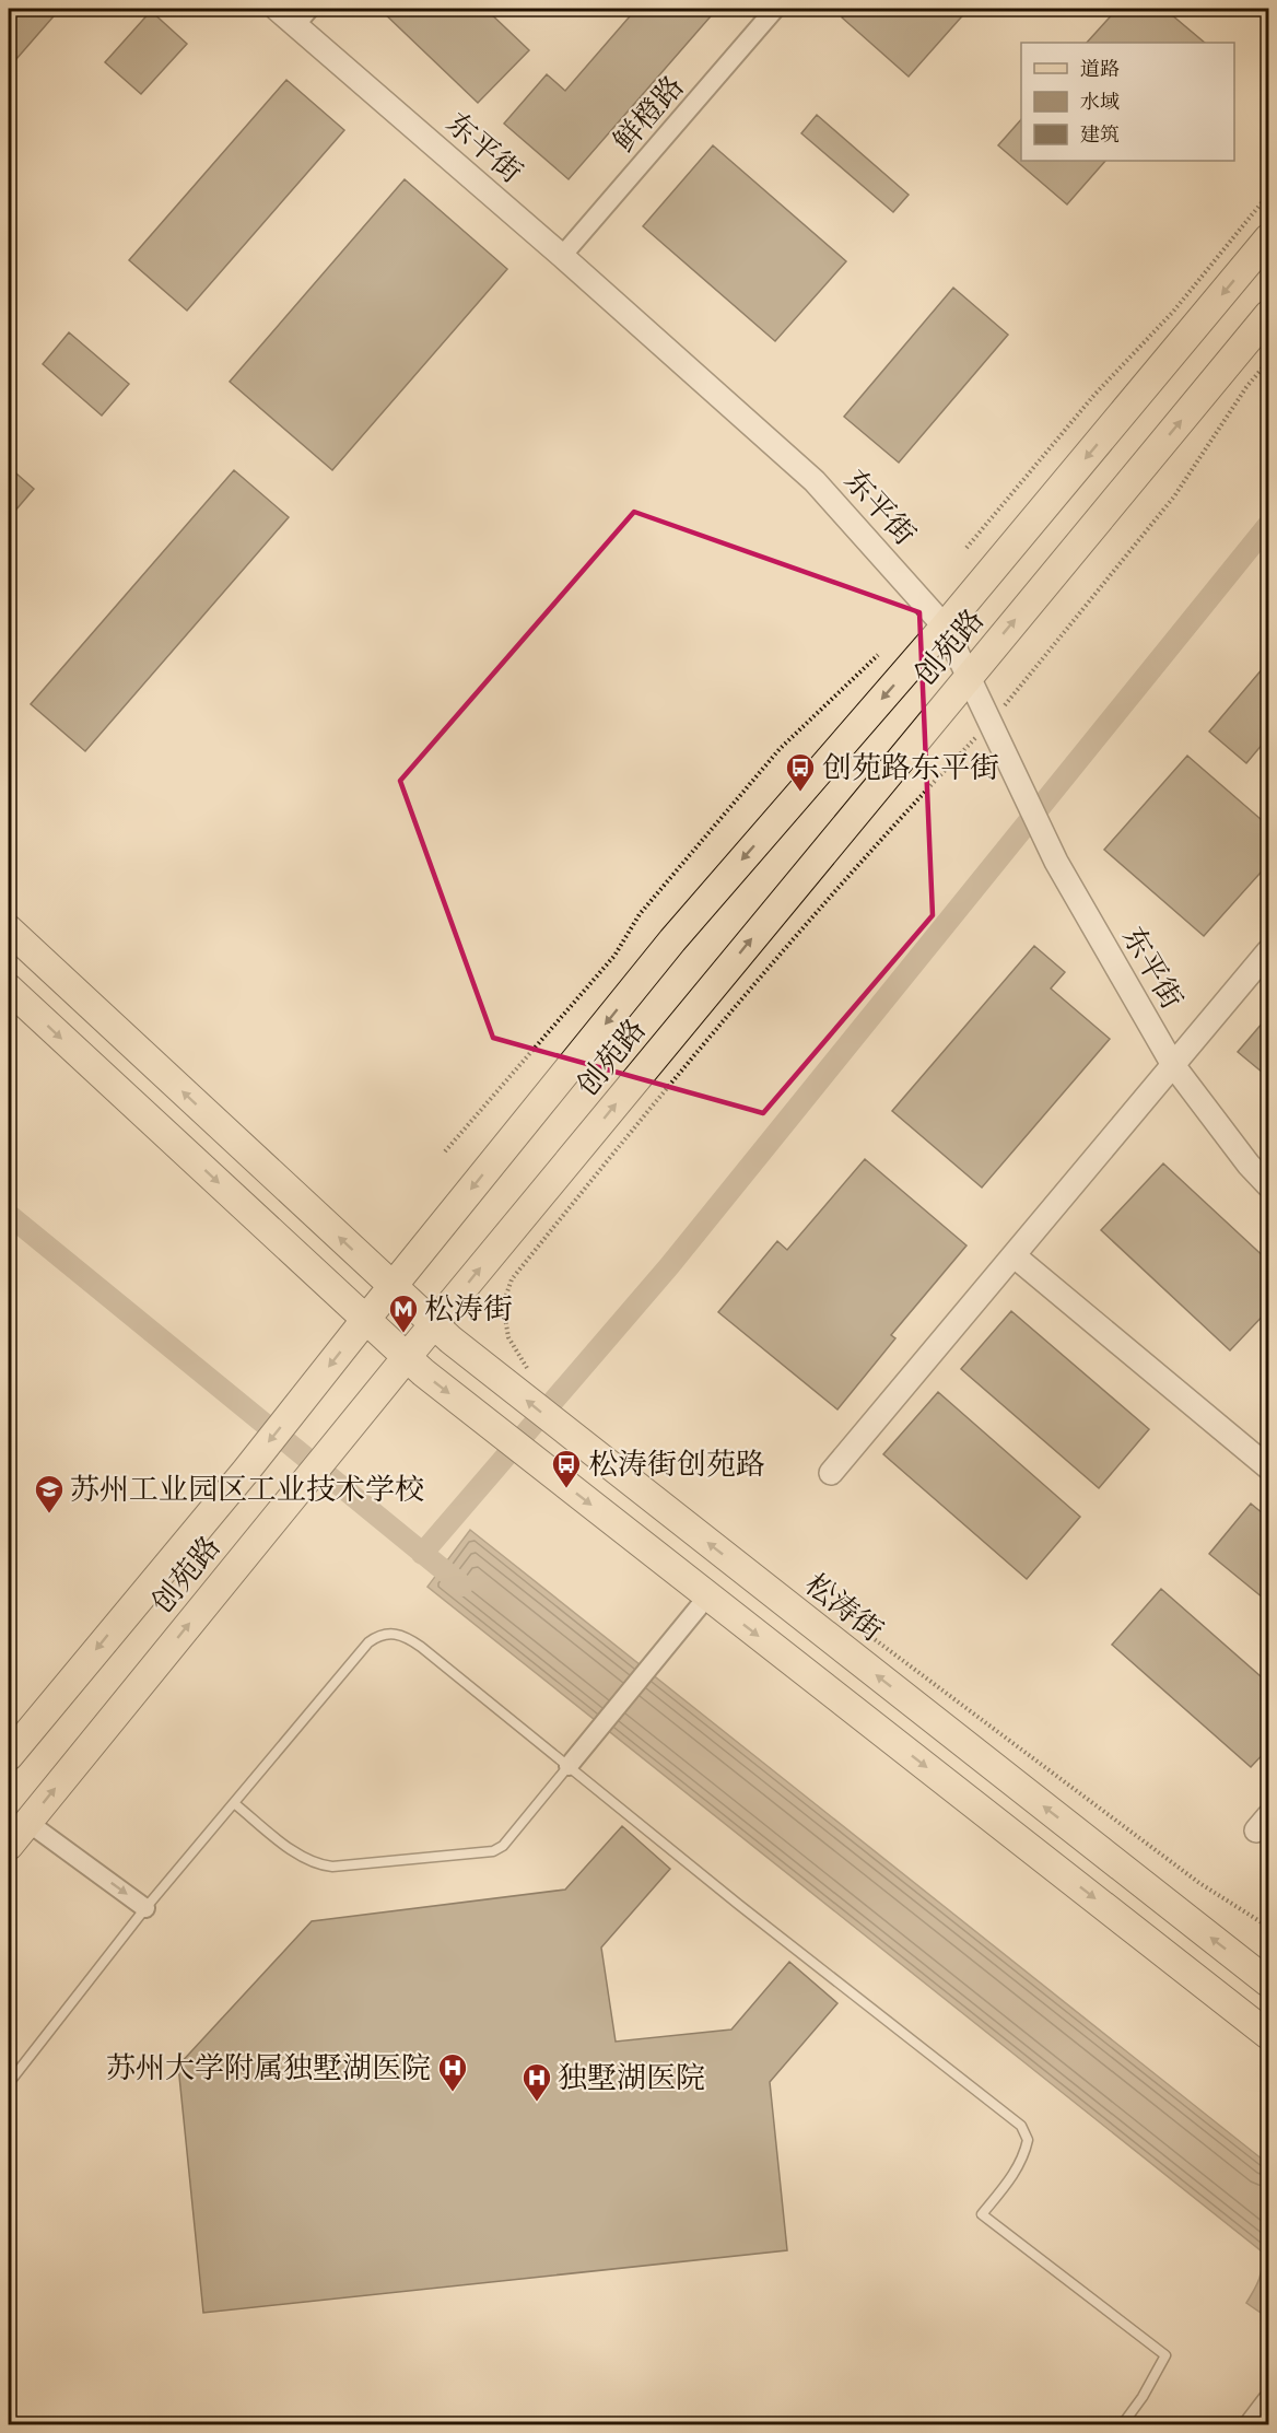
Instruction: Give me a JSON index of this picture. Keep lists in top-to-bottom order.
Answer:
{
  "streets": {
    "main road": ["创苑路", "松涛街"],
    "street": ["鲜橙路", "东平街"]
  },
  "crossings": [
    ["鲜橙路", "东平街"],
    ["东平街", "创苑路"],
    ["创苑路", "松涛街"]
  ],
  "places": {
    "bus stop": ["创苑路东平街", "松涛街创苑路"],
    "metro station": ["松涛街"],
    "school or university": ["苏州工业园区工业技术学校"],
    "hospital": ["苏州大学附属独墅湖医院", "独墅湖医院"]
  },
  "legend": ["道路", "水域", "建筑"]
}
